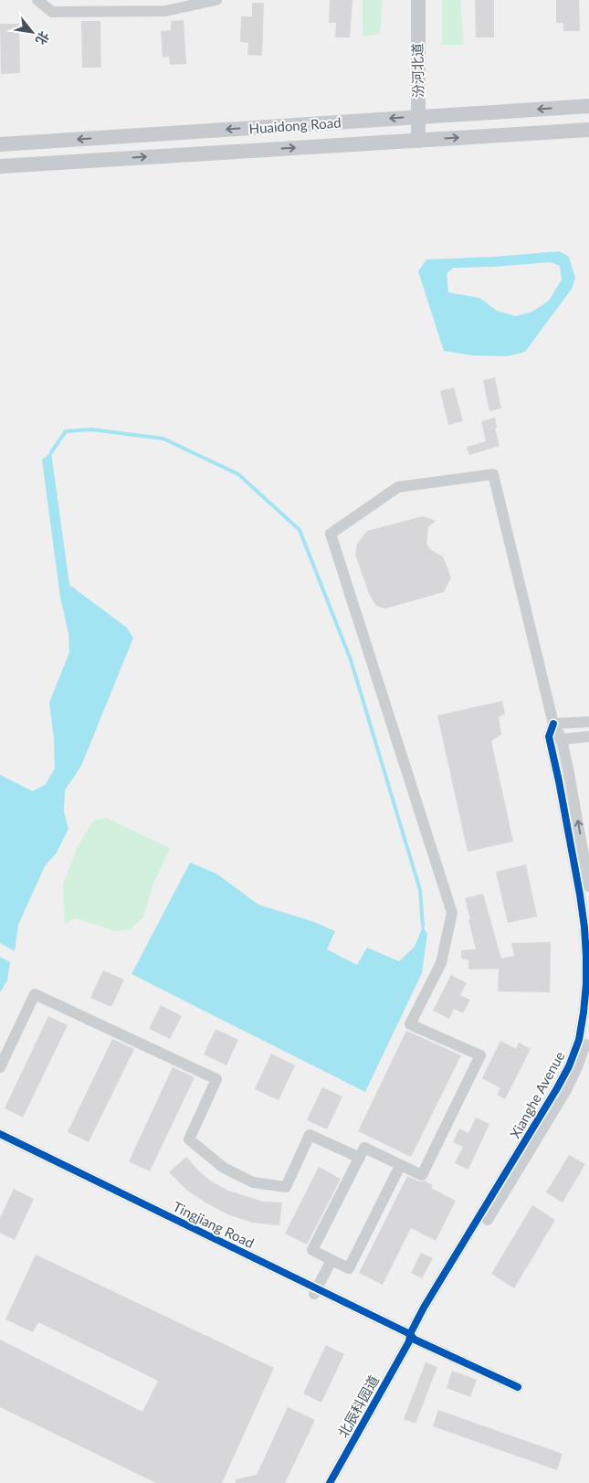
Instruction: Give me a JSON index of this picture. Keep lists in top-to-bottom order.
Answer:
{
  "streets": {
    "main road": ["汾河北道", "Huaidong Road"],
    "street": ["Xianghe Avenue", "Tingjiang Road", "北辰科园道"]
  },
  "crossings": [
    ["汾河北道", "Huaidong Road"],
    ["Xianghe Avenue", "Tingjiang Road"],
    ["Xianghe Avenue", "北辰科园道"],
    ["Tingjiang Road", "北辰科园道"]
  ],
  "north": "bottom right"
}
